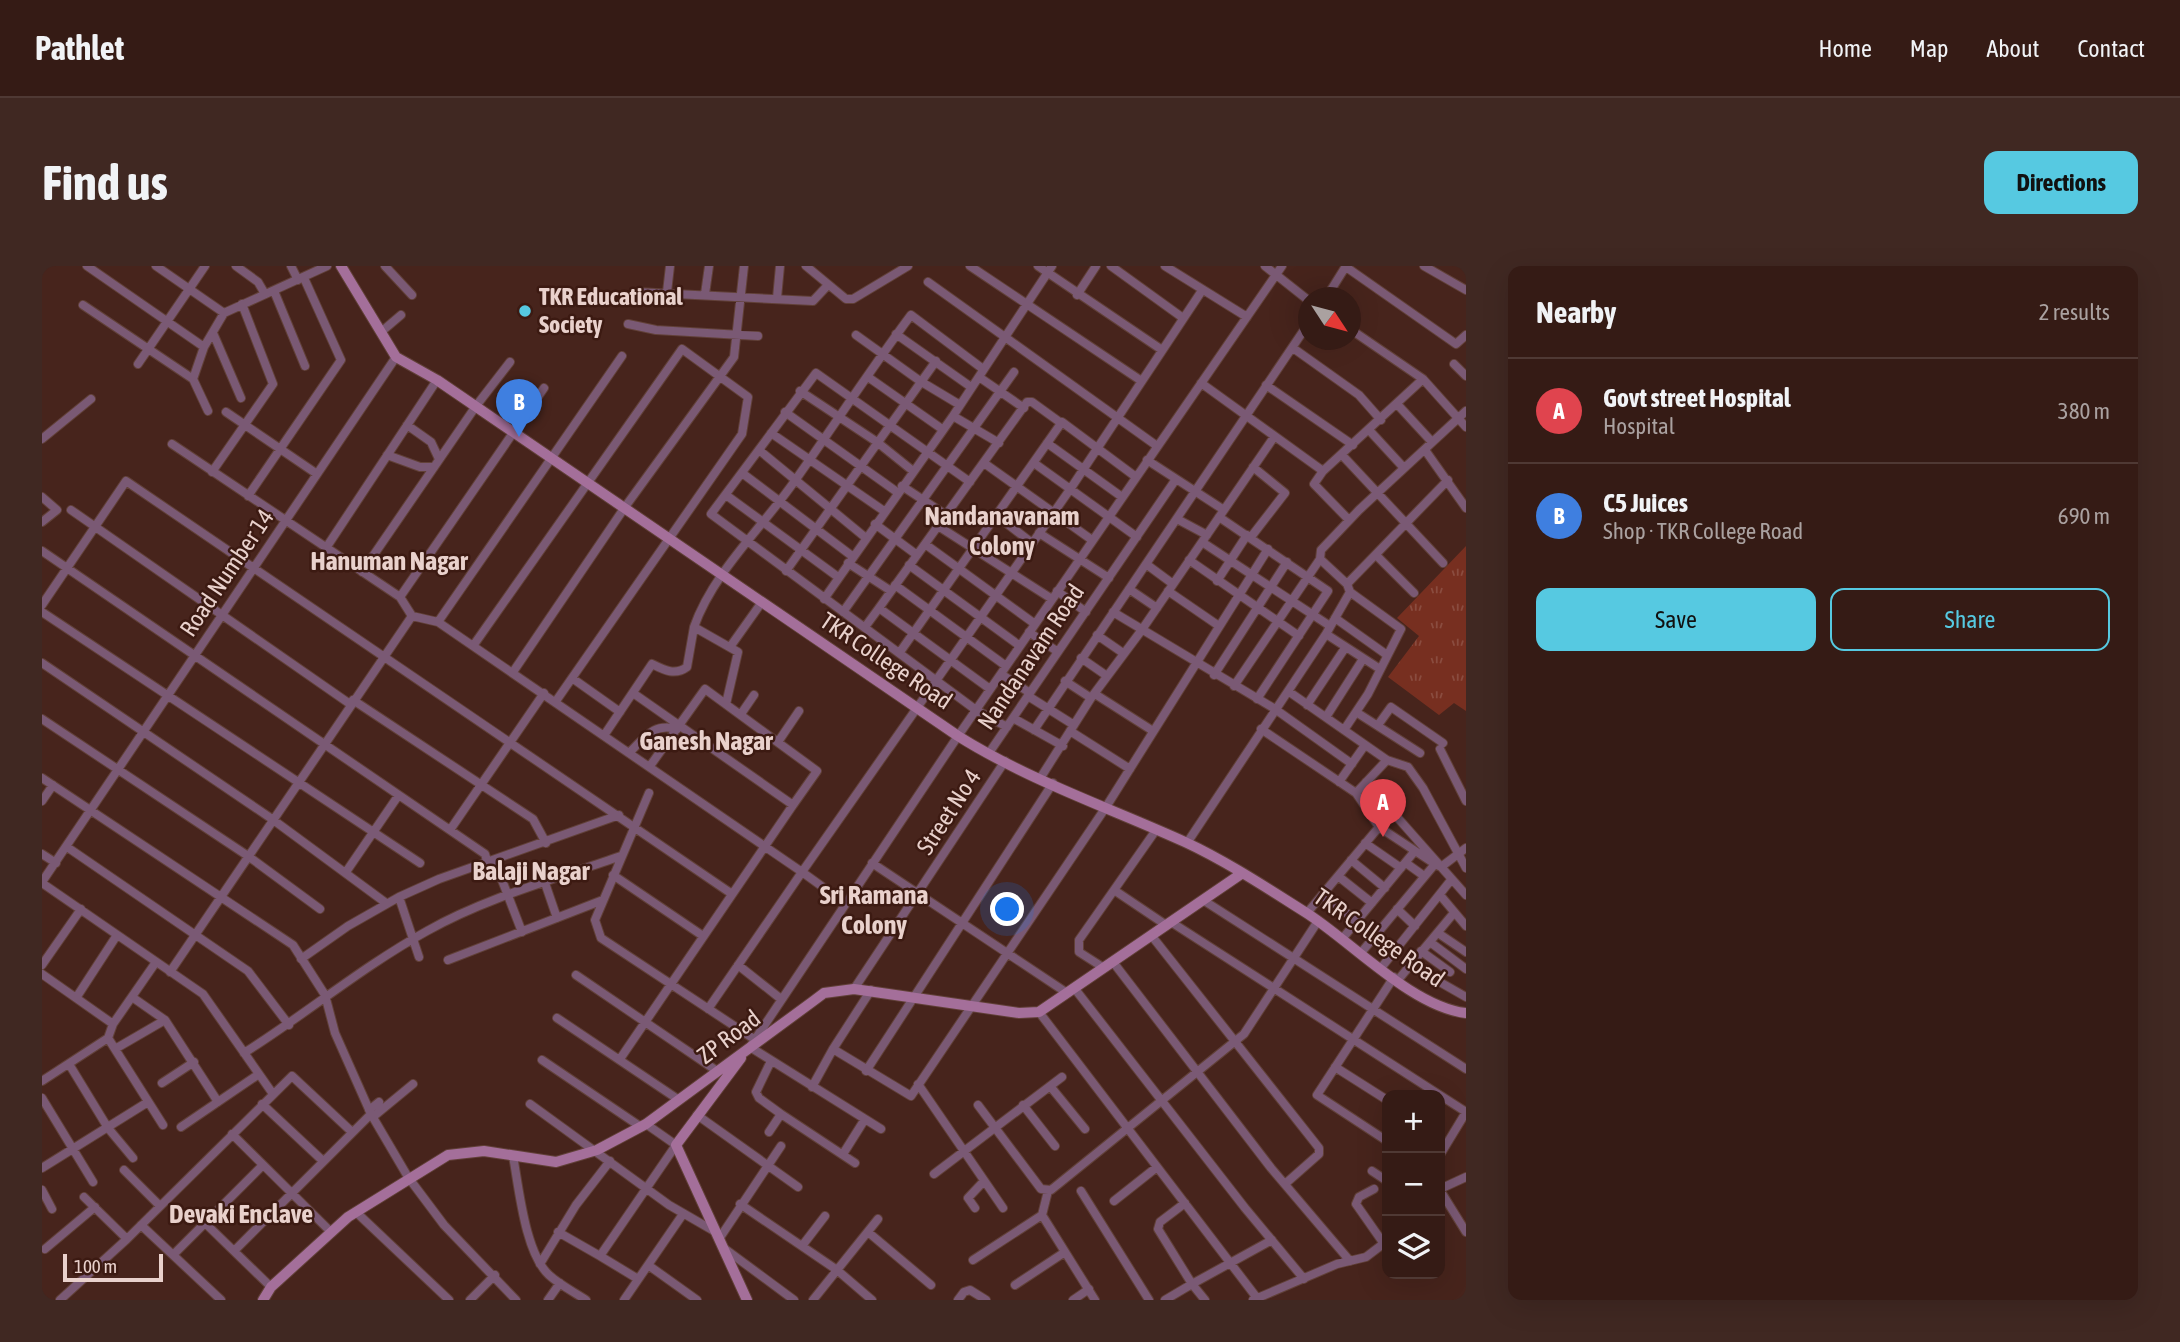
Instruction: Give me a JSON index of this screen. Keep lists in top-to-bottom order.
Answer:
{
  "streets": {
    "street": [
      "Road Number 14",
      "Nandanavam Road",
      "TKR College Road",
      "Street No 4",
      "ZP Road"
    ]
  },
  "crossings": [
    ["Road Number 14", "TKR College Road"],
    ["Nandanavam Road", "TKR College Road"],
    ["TKR College Road", "Street No 4"],
    ["Street No 4", "ZP Road"]
  ],
  "districts": [
    "Nandanavanam Colony",
    "Hanuman Nagar",
    "Ganesh Nagar",
    "Balaji Nagar",
    "Sri Ramana Colony",
    "Devaki Enclave"
  ],
  "places": ["TKR Educational Society"],
  "scale_bar": "100 m",
  "north": "bottom right",
  "page": {
    "header": "Pathlet",
    "nav": [
      "Home",
      "Map",
      "About",
      "Contact"
    ],
    "buttons": [
      "Directions",
      ["Save", "Share"]
    ],
    "title": "Find us",
    "heading": ["Nearby", "2 results"],
    "list": [
      {
        "mark": "A",
        "name": "Govt street Hospital",
        "note": "Hospital",
        "value": "380 m"
      },
      {
        "mark": "B",
        "name": "C5 Juices",
        "note": "Shop · TKR College Road",
        "value": "690 m"
      }
    ],
    "pins": ["B", "A"],
    "map_buttons": ["+", "−"],
    "scale": "100 m"
  }
}
